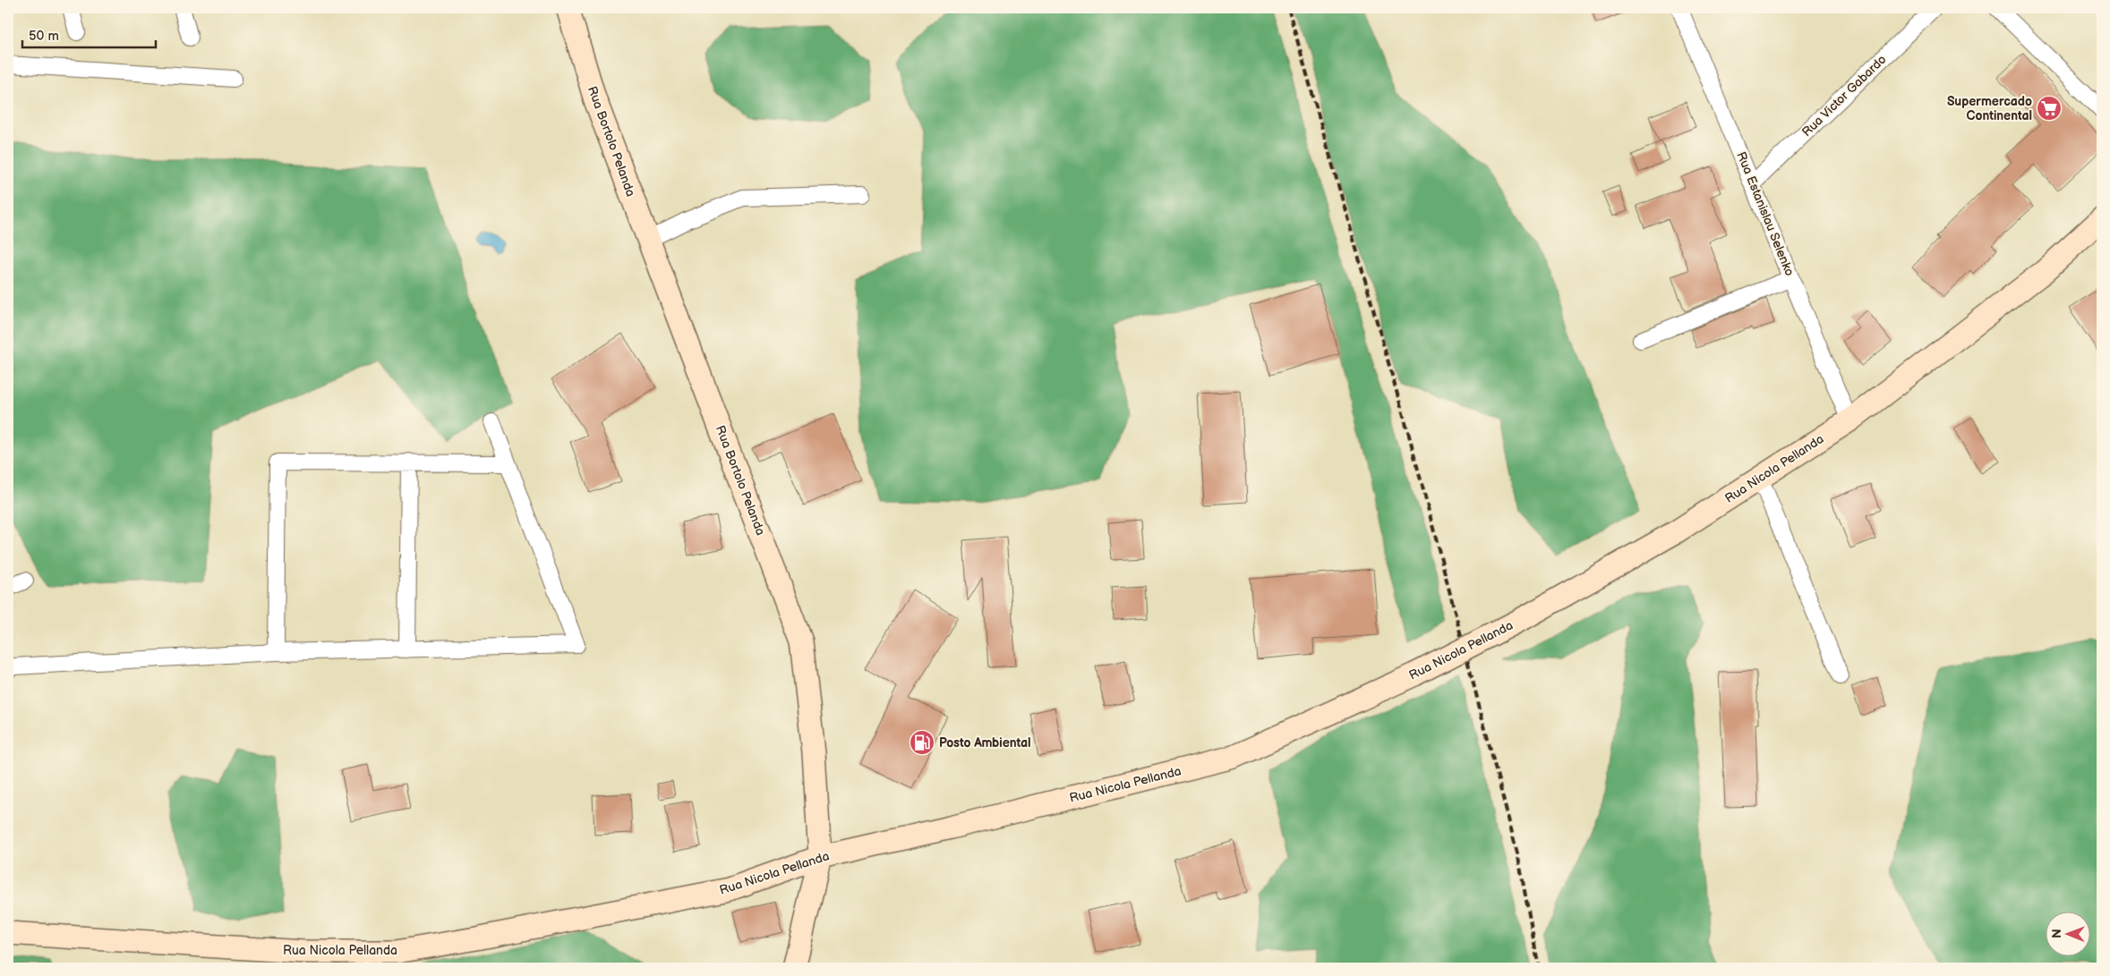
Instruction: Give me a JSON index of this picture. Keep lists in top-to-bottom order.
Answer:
{
  "streets": {
    "main road": ["Rua Bortolo Pelanda", "Rua Nicola Pellanda"],
    "street": ["Rua Victor Gabardo", "Rua Estanislau Selenko"]
  },
  "crossings": [
    ["Rua Victor Gabardo", "Rua Estanislau Selenko"],
    ["Rua Bortolo Pelanda", "Rua Nicola Pellanda"],
    ["Rua Estanislau Selenko", "Rua Nicola Pellanda"]
  ],
  "places": {
    "supermarket": ["Supermercado Continental"],
    "fuel station": ["Posto Ambiental"]
  },
  "scale_bar": "50 m",
  "north": "left"
}
